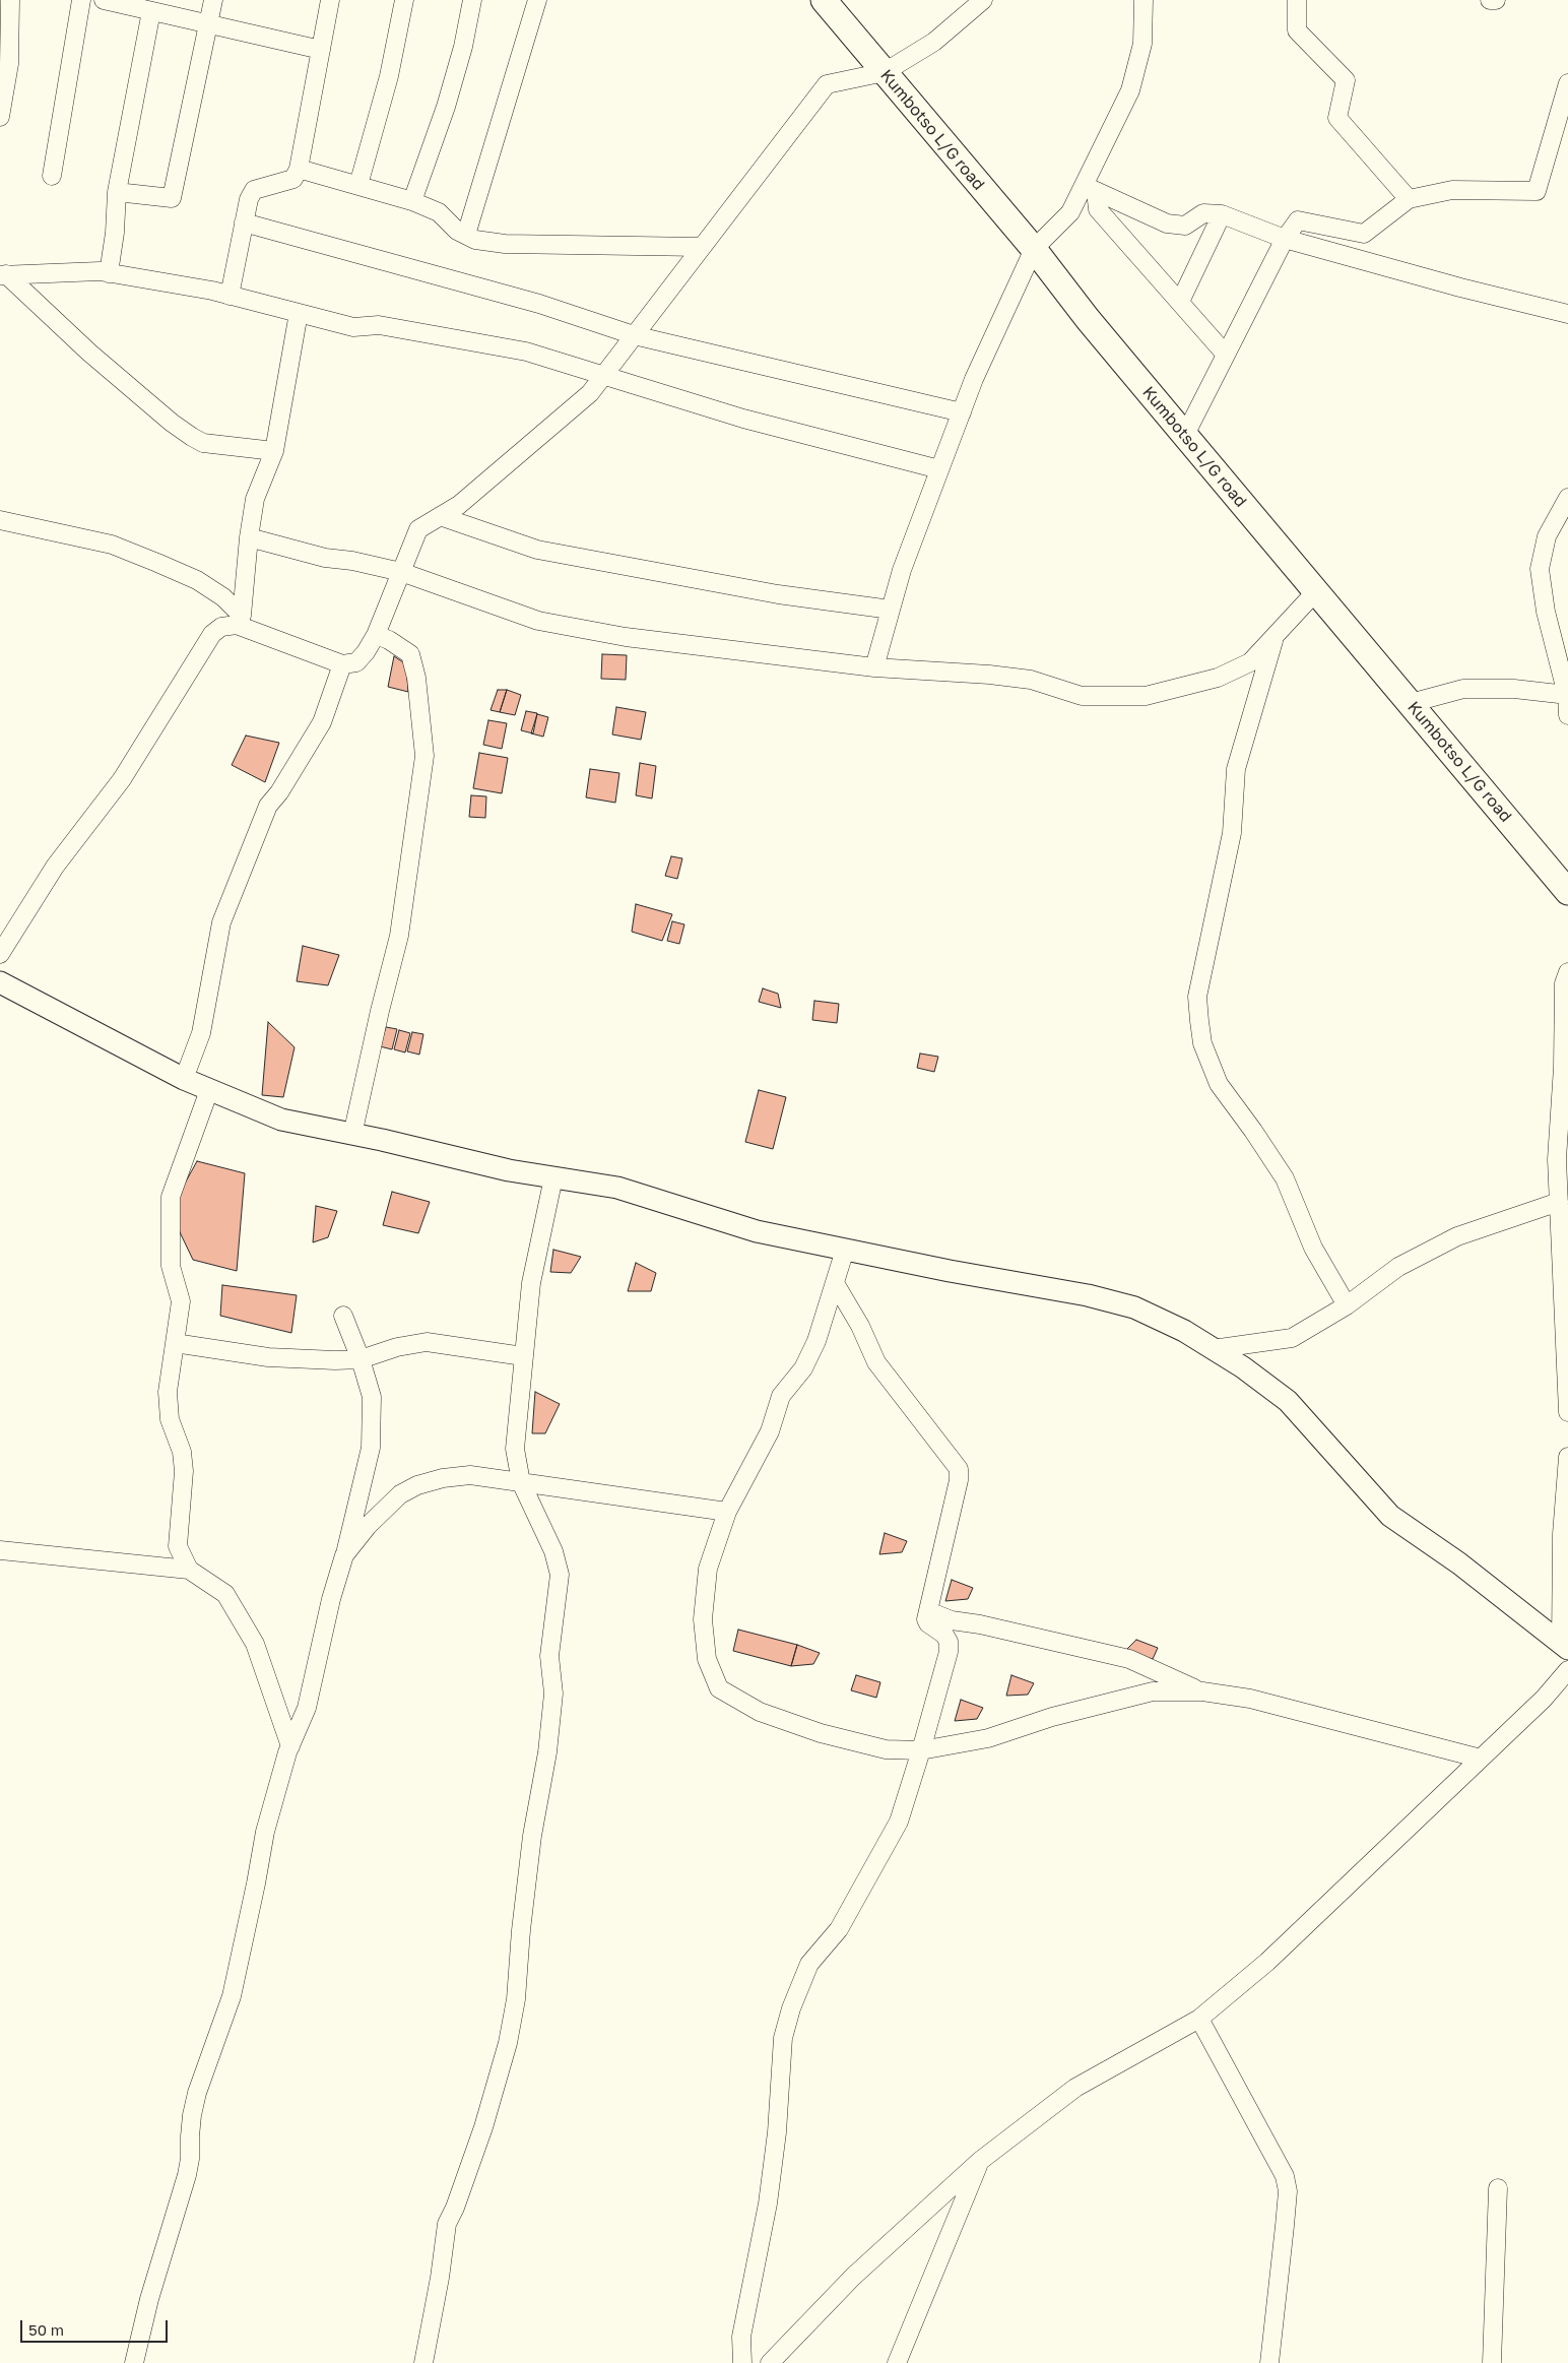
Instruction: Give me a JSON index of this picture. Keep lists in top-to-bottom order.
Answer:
{
  "streets": {
    "main road": ["Kumbotso L/G road"]
  },
  "scale_bar": "50 m"
}
